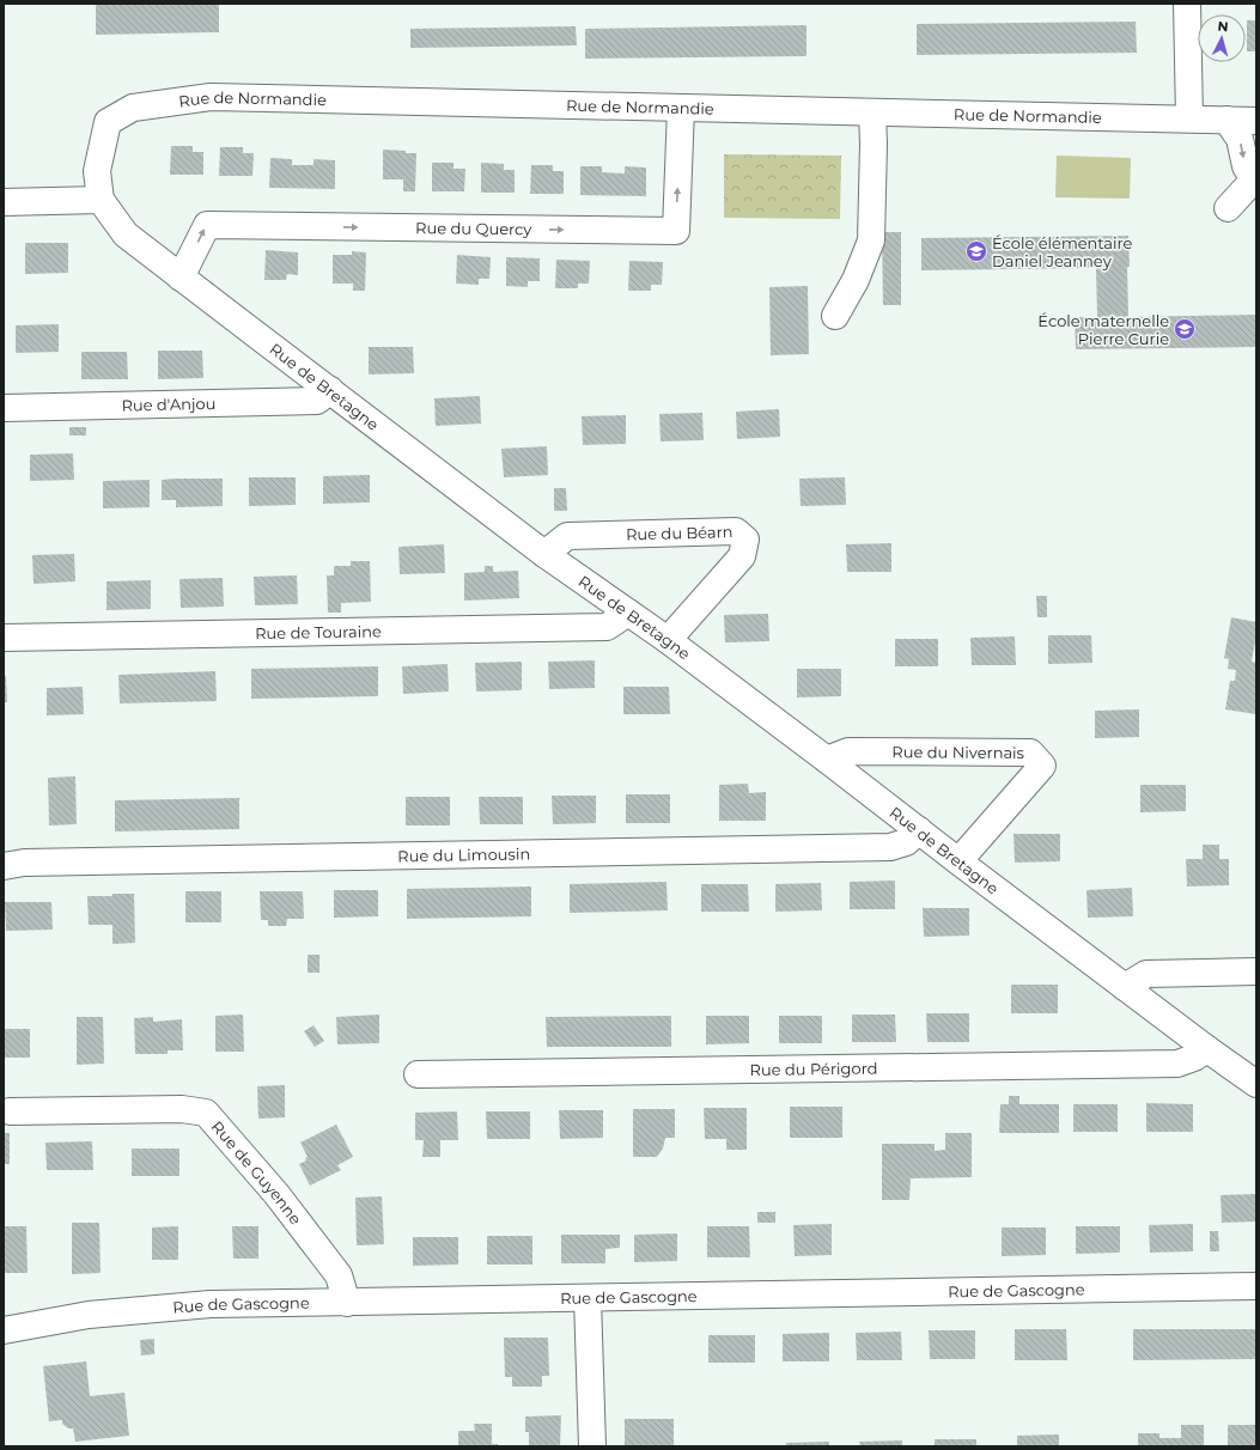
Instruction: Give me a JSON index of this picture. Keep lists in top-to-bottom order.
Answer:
{
  "streets": {
    "street": [
      "Rue de Normandie",
      "Rue du Quercy",
      "Rue de Bretagne",
      "Rue d'Anjou",
      "Rue du Béarn",
      "Rue de Touraine",
      "Rue du Nivernais",
      "Rue du Limousin",
      "Rue du Périgord",
      "Rue de Guyenne",
      "Rue de Gascogne"
    ]
  },
  "crossings": [
    ["Rue de Normandie", "Rue du Quercy"],
    ["Rue de Normandie", "Rue de Bretagne"],
    ["Rue du Quercy", "Rue de Bretagne"],
    ["Rue de Bretagne", "Rue d'Anjou"],
    ["Rue de Bretagne", "Rue du Béarn"],
    ["Rue de Bretagne", "Rue de Touraine"],
    ["Rue de Bretagne", "Rue du Nivernais"],
    ["Rue de Bretagne", "Rue du Limousin"],
    ["Rue de Bretagne", "Rue du Périgord"],
    ["Rue de Guyenne", "Rue de Gascogne"]
  ],
  "one_way": ["Rue du Quercy"],
  "places": {
    "school or university": ["École élémentaire Daniel Jeanney", "École maternelle Pierre Curie"]
  },
  "north": "top"
}
